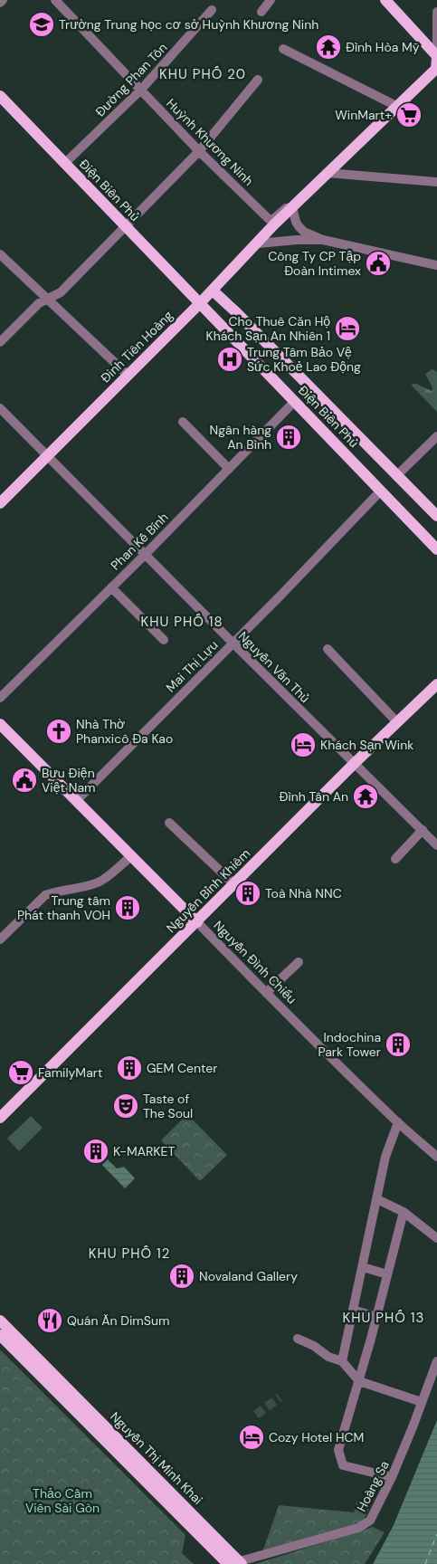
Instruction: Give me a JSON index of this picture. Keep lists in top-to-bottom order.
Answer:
{
  "streets": {
    "main road": [
      "Điện Biên Phủ",
      "Đinh Tiên Hoàng",
      "Ðiện Biên Phủ",
      "Nguyễn Bỉnh Khiêm",
      "Nguyễn Đình Chiểu",
      "Nguyễn Thị Minh Khai"
    ],
    "street": [
      "Đường Phan Tôn",
      "Huỳnh Khương Ninh",
      "Phan Kế Bính",
      "Mai Thị Lựu",
      "Nguyễn Văn Thủ",
      "Hoàng Sa"
    ]
  },
  "crossings": [
    ["Đường Phan Tôn", "Huỳnh Khương Ninh"],
    ["Đường Phan Tôn", "Điện Biên Phủ"],
    ["Huỳnh Khương Ninh", "Đinh Tiên Hoàng"],
    ["Điện Biên Phủ", "Đinh Tiên Hoàng"],
    ["Điện Biên Phủ", "Ðiện Biên Phủ"],
    ["Đinh Tiên Hoàng", "Ðiện Biên Phủ"],
    ["Đinh Tiên Hoàng", "Nguyễn Văn Thủ"],
    ["Ðiện Biên Phủ", "Phan Kế Bính"],
    ["Ðiện Biên Phủ", "Mai Thị Lựu"],
    ["Phan Kế Bính", "Nguyễn Văn Thủ"],
    ["Mai Thị Lựu", "Nguyễn Văn Thủ"],
    ["Mai Thị Lựu", "Nguyễn Đình Chiểu"],
    ["Nguyễn Văn Thủ", "Nguyễn Bỉnh Khiêm"],
    ["Nguyễn Bỉnh Khiêm", "Nguyễn Đình Chiểu"],
    ["Nguyễn Thị Minh Khai", "Hoàng Sa"]
  ],
  "districts": [
    "KHU PHỐ 20",
    "KHU PHỐ 18",
    "KHU PHỐ 12",
    "KHU PHỐ 13"
  ],
  "parks": ["Thảo Cầm Viên Sài Gòn"],
  "places": {
    "school or university": ["Trường Trung học cơ sở Huỳnh Khương Ninh"],
    "temple": ["Đình Hòa Mỹ", "Đình Tân An"],
    "supermarket": ["WinMart+", "FamilyMart"],
    "public building": ["Công Ty CP Tập Đoàn Intimex", "Bưu Điện Việt Nam"],
    "hotel": ["Cho Thuê Căn Hộ Khách Sạn An Nhiên 1", "Khách Sạn Wink", "Cozy Hotel HCM"],
    "hospital": ["Trung Tâm Bảo Vệ Sức Khoẻ Lao Động"],
    "building": [
      "Ngân hàng An Bình",
      "Toà Nhà NNC",
      "Trung tâm Phát thanh VOH",
      "Indochina Park Tower",
      "GEM Center",
      "K-MARKET",
      "Novaland Gallery"
    ],
    "church": ["Nhà Thờ Phanxicô Đa Kao"],
    "theatre": ["Taste of The Soul"],
    "restaurant": ["Quán Ăn DimSum"]
  }
}
